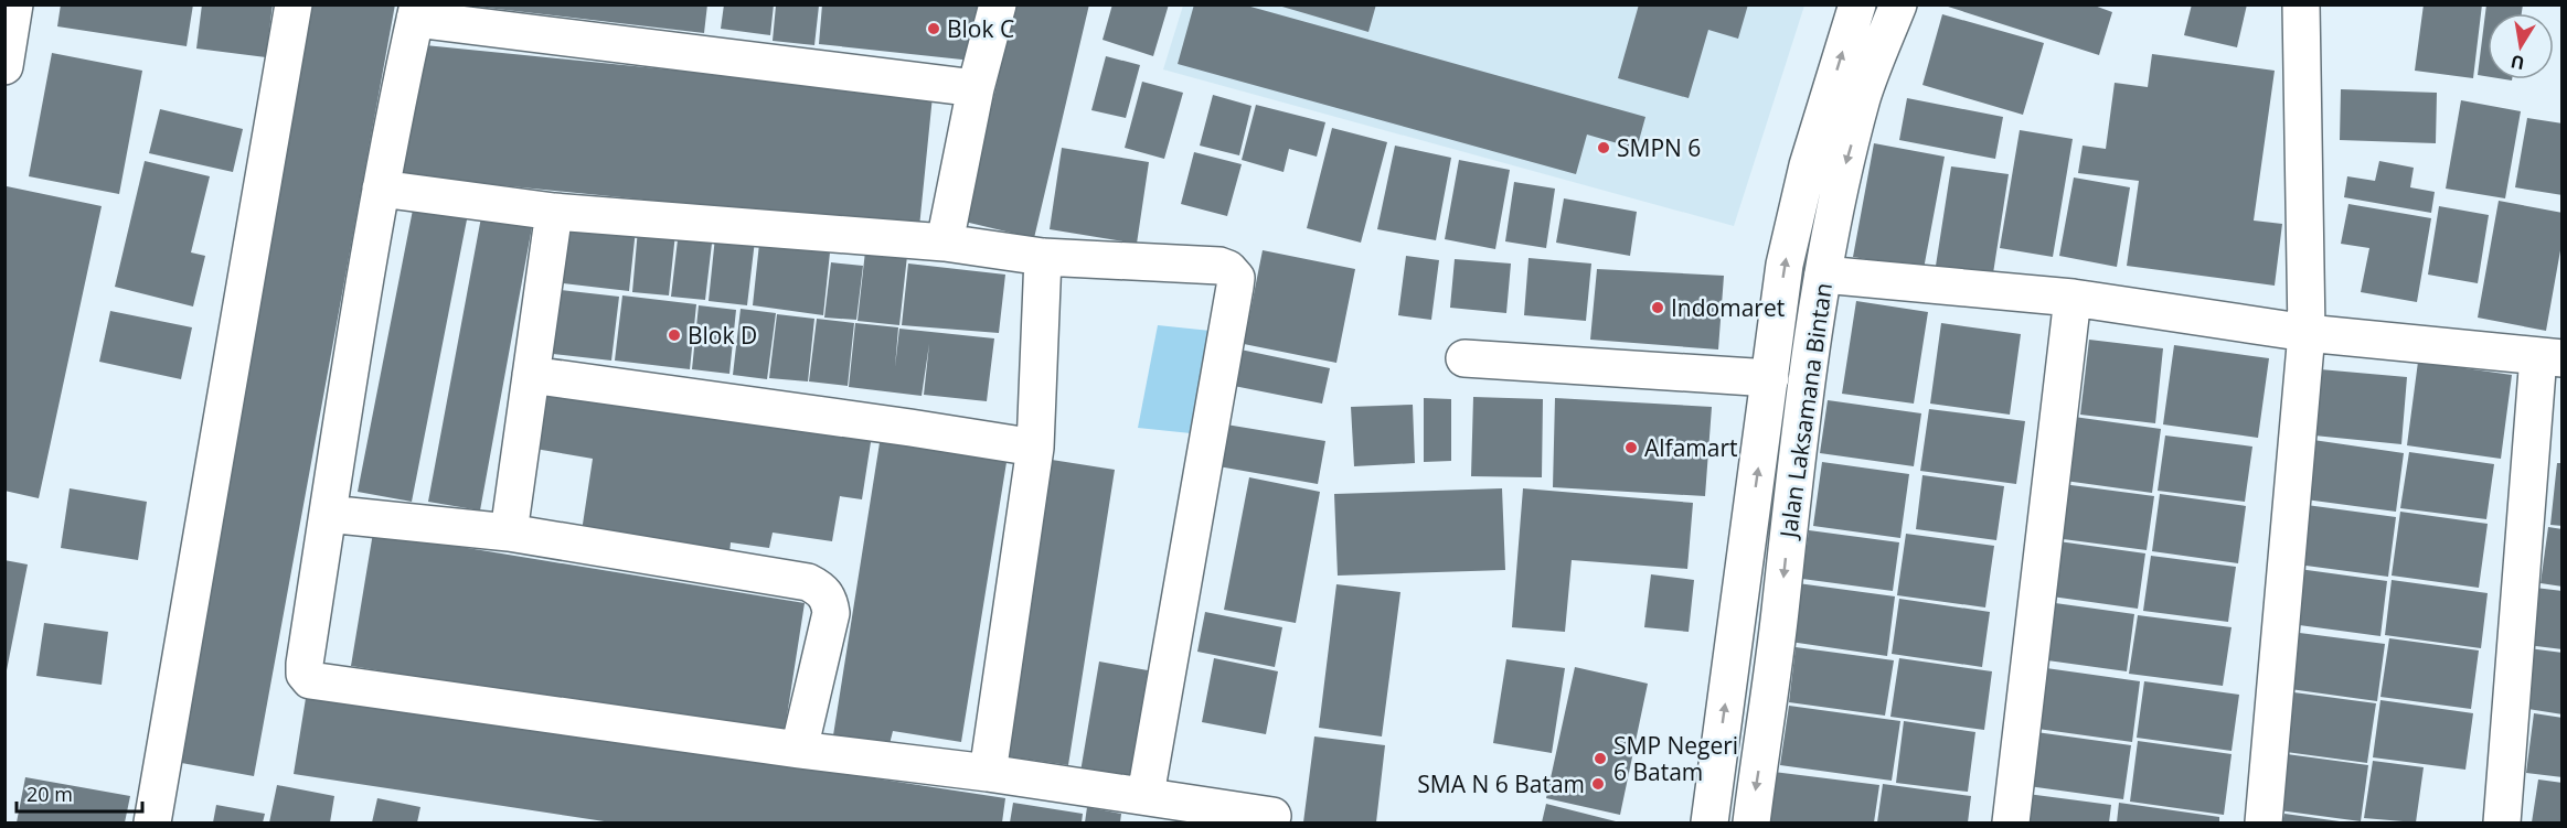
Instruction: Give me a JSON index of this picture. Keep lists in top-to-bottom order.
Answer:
{
  "streets": {
    "street": ["Jalan Laksamana Bintan"]
  },
  "places": [
    "Blok C",
    "SMPN 6",
    "Indomaret",
    "Blok D",
    "Alfamart",
    "SMP Negeri 6 Batam",
    "SMA N 6 Batam"
  ],
  "scale_bar": "20 m",
  "north": "bottom"
}
